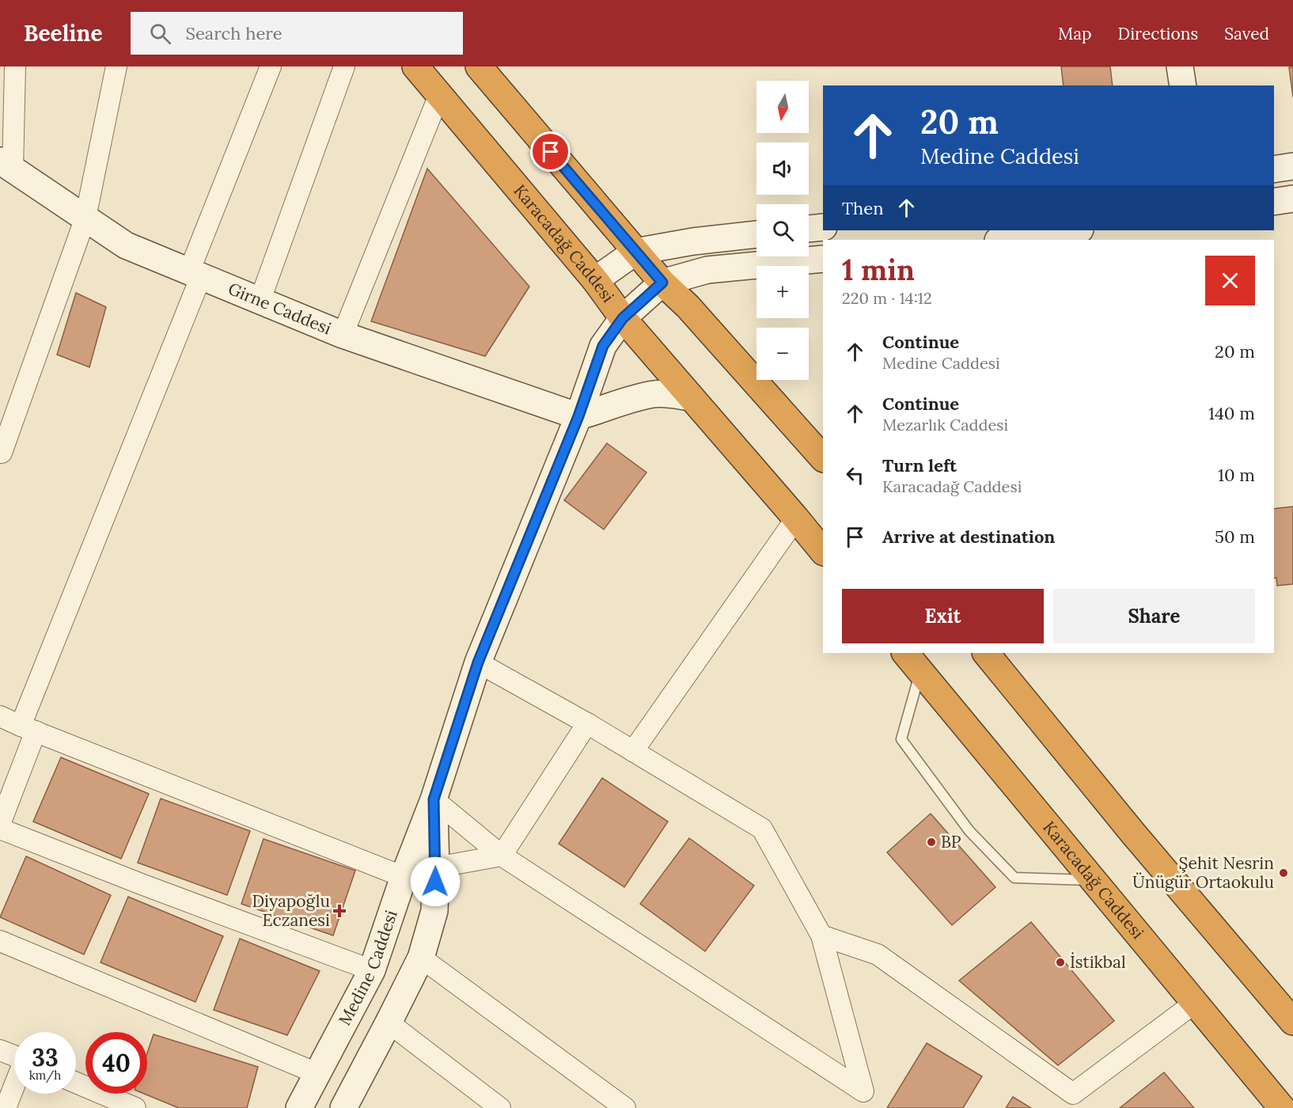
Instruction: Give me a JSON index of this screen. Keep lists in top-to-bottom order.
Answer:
{
  "streets": {
    "highway": ["Karacadağ Caddesi"],
    "street": ["Girne Caddesi", "Medine Caddesi"]
  },
  "crossings": [
    ["Karacadağ Caddesi", "Medine Caddesi"],
    ["Girne Caddesi", "Medine Caddesi"]
  ],
  "places": {
    "other": ["BP", "Şehit Nesrin Ünügür Ortaokulu", "İstikbal"],
    "health": ["Diyapoğlu Eczanesi"]
  },
  "north": "bottom",
  "page": {
    "header": "Beeline",
    "search": "Search here",
    "nav": ["Map", "Directions", "Saved"],
    "map_buttons": ["+", "−"],
    "turn": ["20 m", "Medine Caddesi"],
    "then": "Then",
    "heading": ["1 min", "220 m · 14:12"],
    "list": [
      {
        "name": "Continue",
        "note": "Medine Caddesi",
        "value": "20 m"
      },
      {
        "name": "Continue",
        "note": "Mezarlık Caddesi",
        "value": "140 m"
      },
      {
        "name": "Turn left",
        "note": "Karacadağ Caddesi",
        "value": "10 m"
      },
      {
        "name": "Arrive at destination",
        "value": "50 m"
      }
    ],
    "buttons": ["Exit", "Share"],
    "speed": "33 km/h",
    "limit": "40"
  }
}
